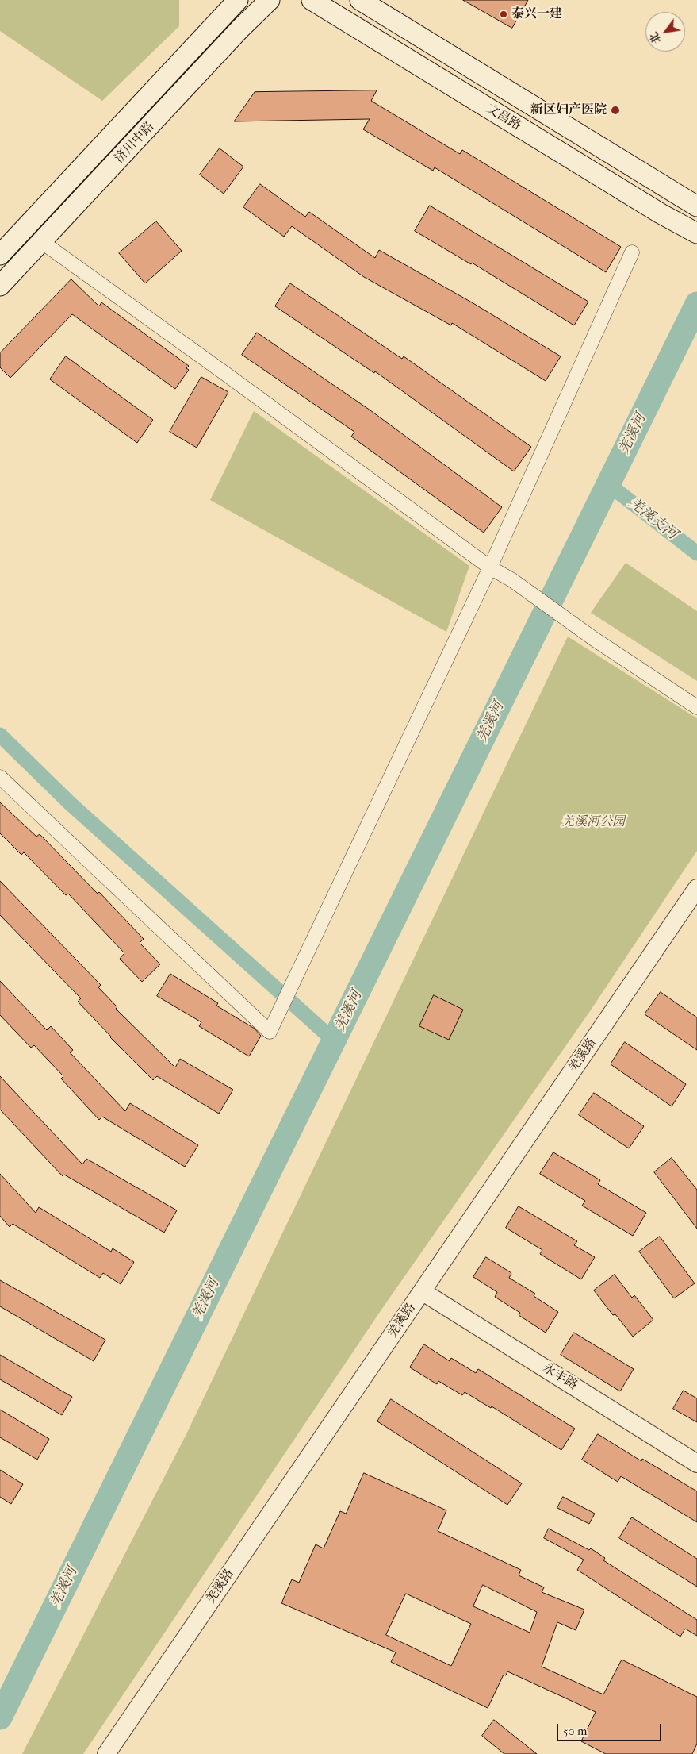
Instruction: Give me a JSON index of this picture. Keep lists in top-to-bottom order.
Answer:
{
  "streets": {
    "main road": ["文昌路", "济川中路"],
    "street": ["羌溪路", "永丰路"]
  },
  "crossings": [
    ["羌溪路", "永丰路"]
  ],
  "water": ["羌溪河", "羌溪支河"],
  "parks": ["羌溪河公园"],
  "places": ["泰兴一建", "新区妇产医院"],
  "scale_bar": "50 m",
  "north": "bottom left"
}
